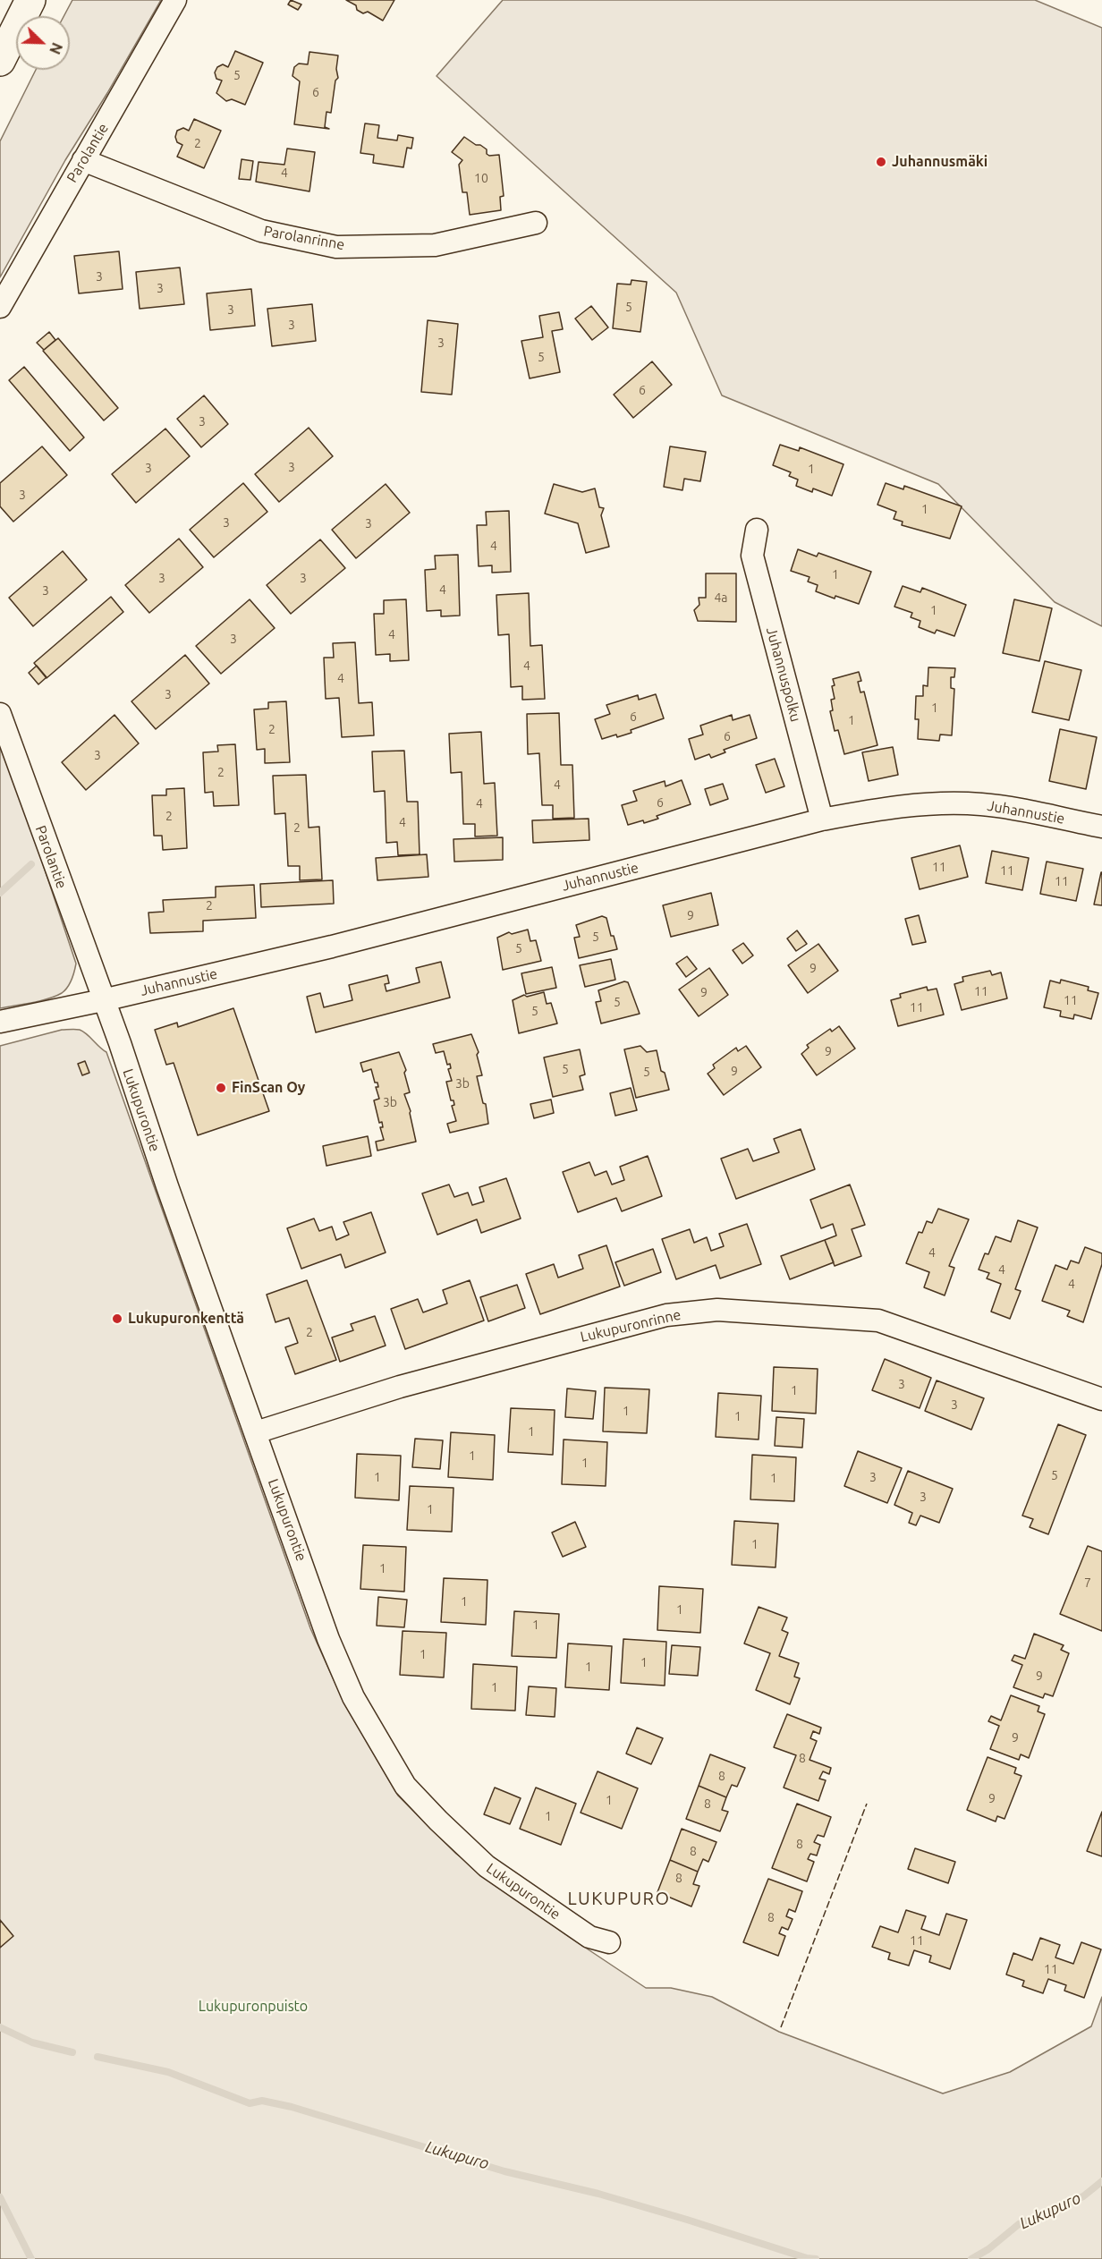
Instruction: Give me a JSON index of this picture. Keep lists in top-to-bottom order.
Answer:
{
  "streets": {
    "street": [
      "Parolantie",
      "Parolanrinne",
      "Juhannuspolku",
      "Juhannustie",
      "Lukupurontie",
      "Lukupuronrinne"
    ]
  },
  "crossings": [
    ["Parolantie", "Parolanrinne"],
    ["Parolantie", "Juhannustie"],
    ["Parolantie", "Lukupurontie"],
    ["Juhannuspolku", "Juhannustie"],
    ["Juhannustie", "Lukupurontie"],
    ["Lukupurontie", "Lukupuronrinne"]
  ],
  "districts": ["LUKUPURO"],
  "water": ["Lukupuro"],
  "parks": ["Lukupuronpuisto"],
  "places": ["Juhannusmäki", "FinScan Oy", "Lukupuronkenttä"],
  "house_numbers": [
    "5",
    "6",
    "2",
    "4",
    "10",
    "3",
    "3",
    "5",
    "3",
    "3",
    "3",
    "5",
    "6",
    "3",
    "3",
    "3",
    "1",
    "3",
    "1",
    "3",
    "3",
    "4",
    "1",
    "3",
    "3",
    "4",
    "3",
    "4a",
    "1",
    "4",
    "3",
    "4",
    "4",
    "3",
    "1",
    "6",
    "1",
    "2",
    "6",
    "3",
    "2",
    "4",
    "6",
    "4",
    "2",
    "4",
    "2",
    "11",
    "11",
    "11",
    "2",
    "9",
    "5",
    "5",
    "9",
    "11",
    "9",
    "11",
    "5",
    "11",
    "5",
    "9",
    "5",
    "9",
    "5",
    "3b",
    "3b",
    "4",
    "4",
    "4",
    "2",
    "3",
    "1",
    "3",
    "1",
    "1",
    "1",
    "1",
    "1",
    "5",
    "1",
    "3",
    "1",
    "3",
    "1",
    "1",
    "1",
    "7",
    "1",
    "1",
    "1",
    "1",
    "1",
    "1",
    "9",
    "1",
    "9",
    "8",
    "8",
    "9",
    "1",
    "8",
    "1",
    "8",
    "8",
    "8",
    "8",
    "11",
    "11"
  ],
  "north": "bottom right"
}
